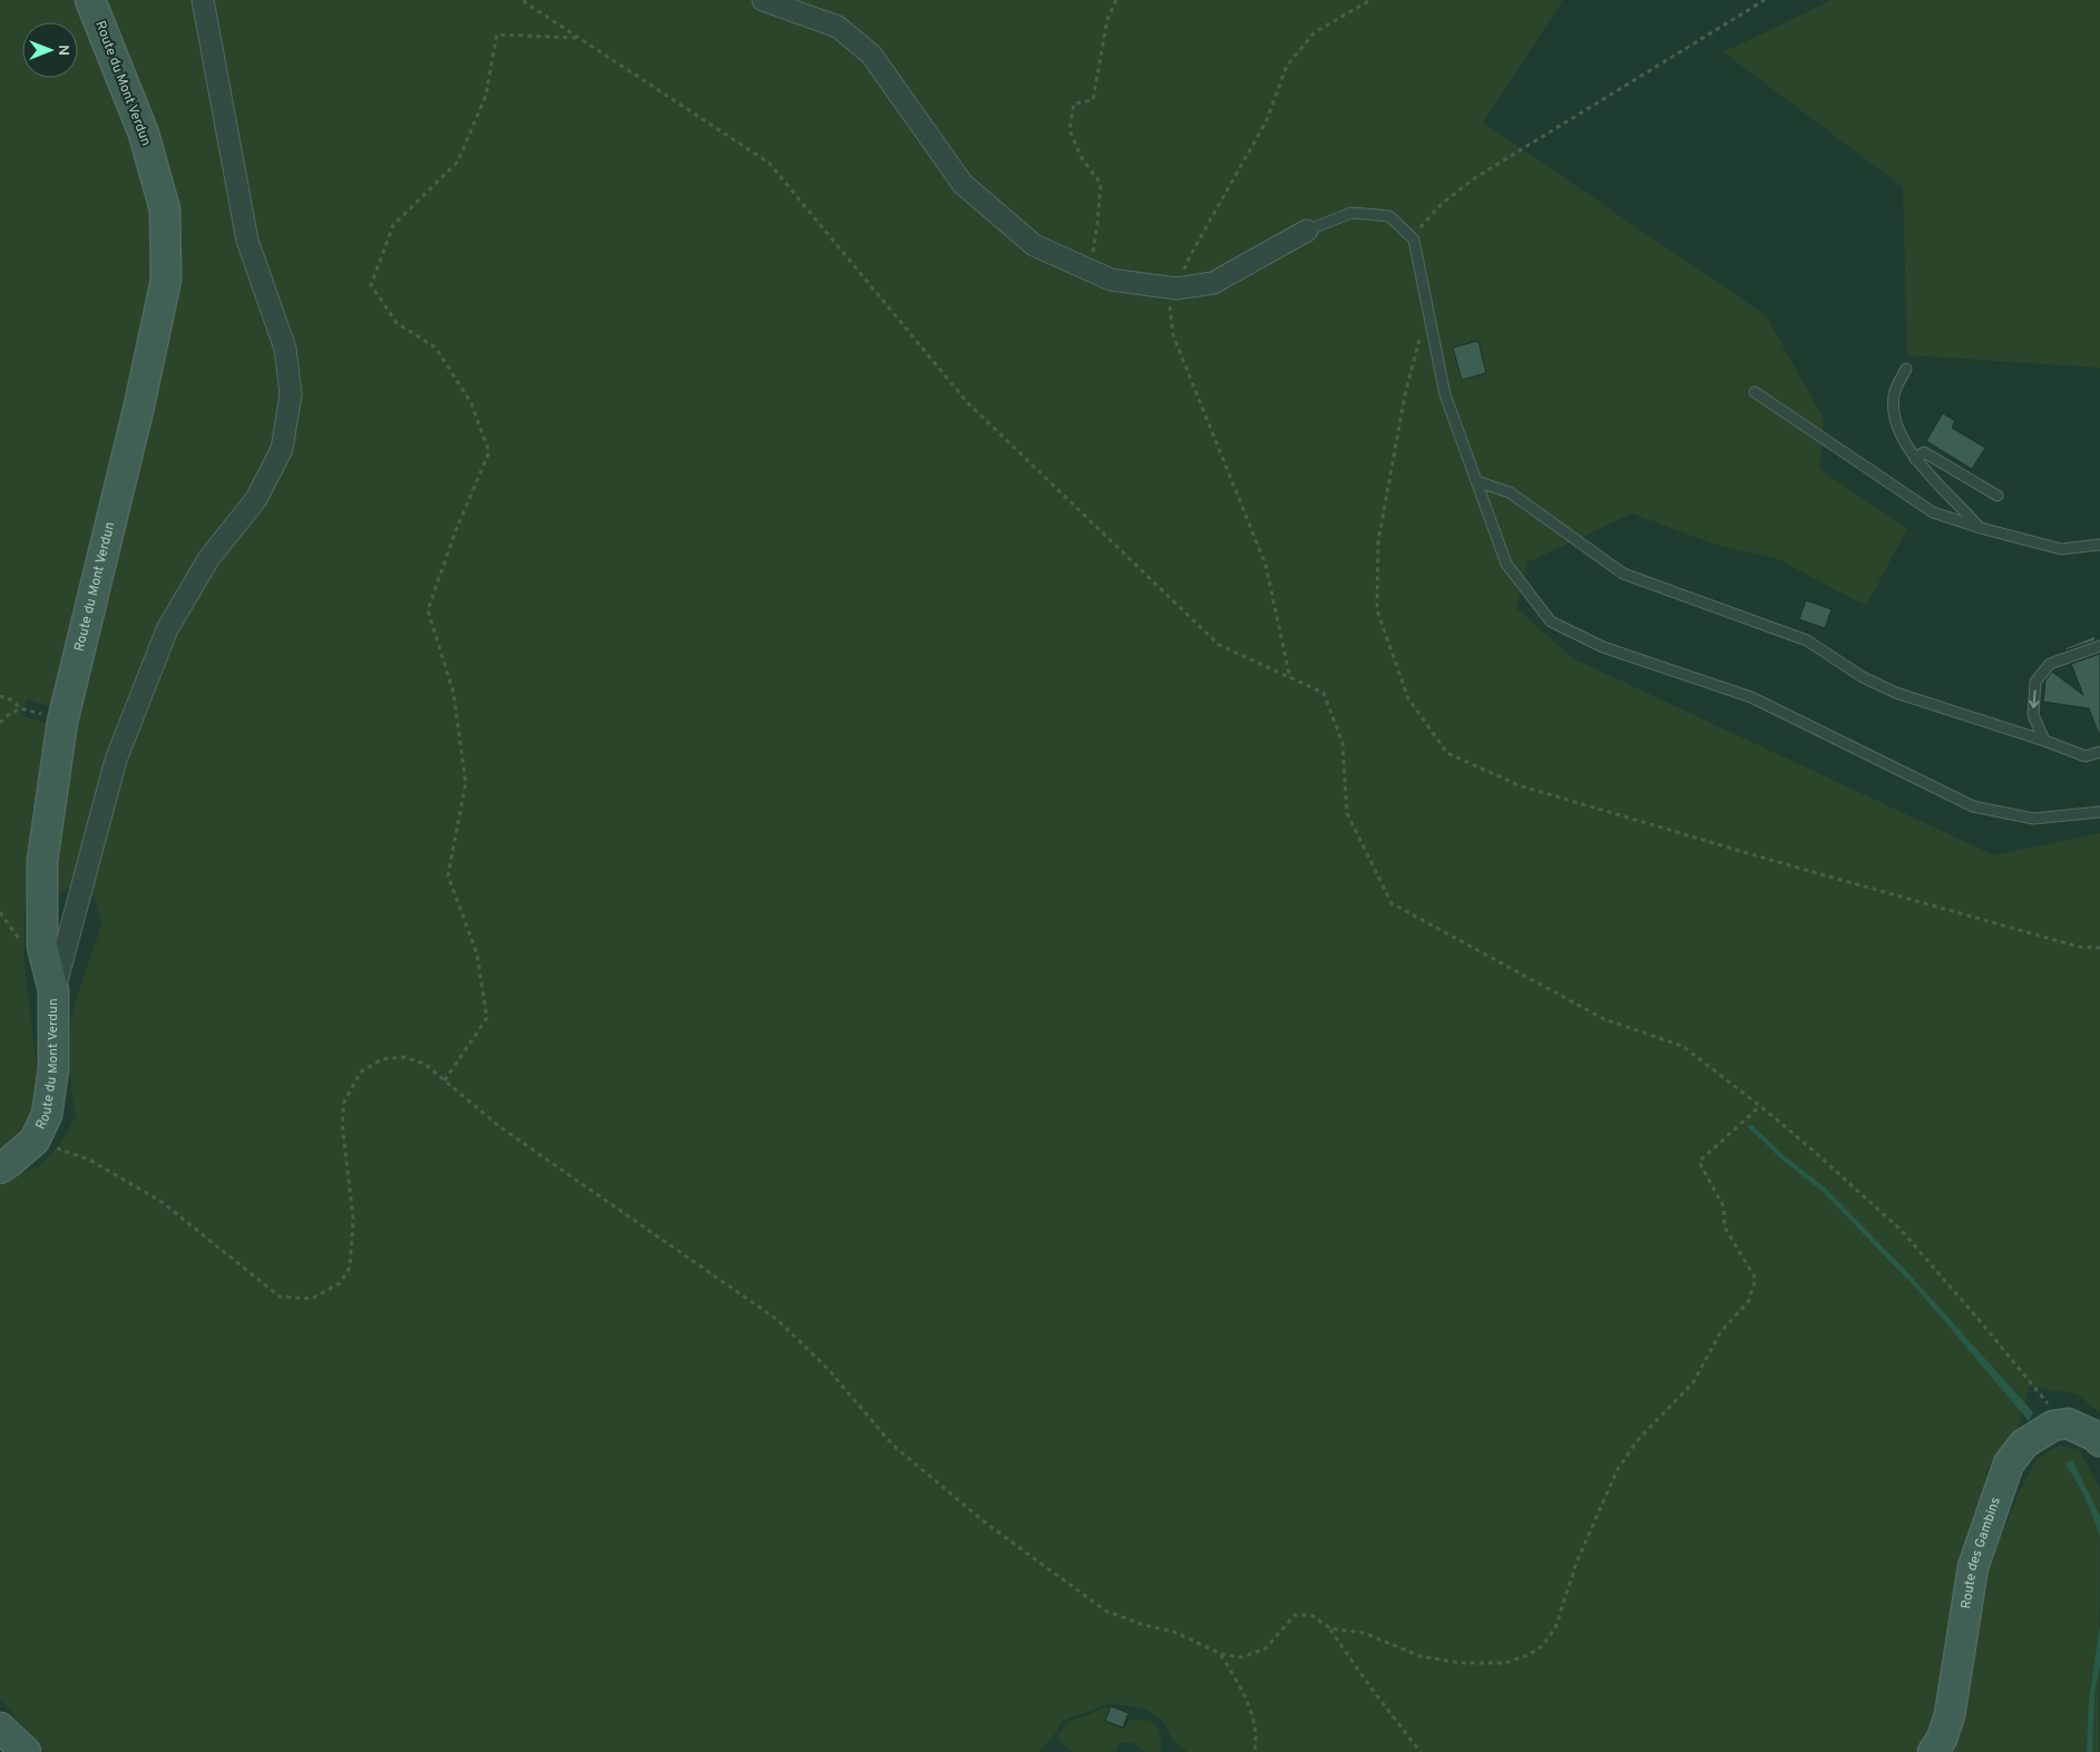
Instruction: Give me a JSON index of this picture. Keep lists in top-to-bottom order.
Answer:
{
  "streets": {
    "street": ["Route du Mont Verdun", "Route des Gambins"]
  },
  "north": "right"
}
